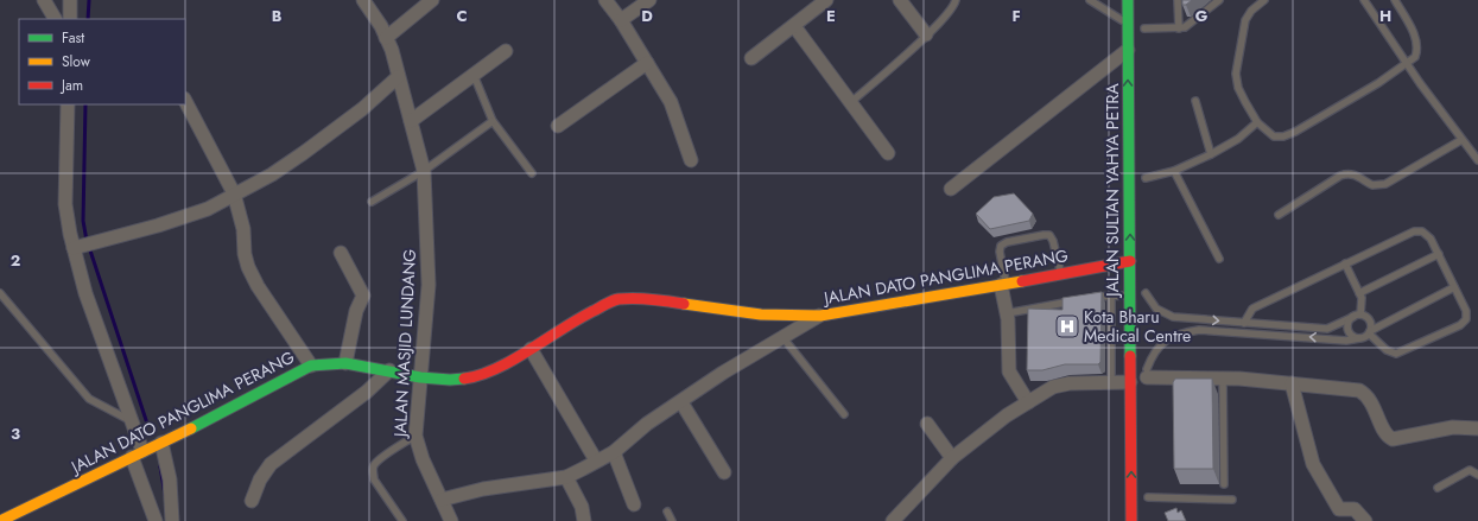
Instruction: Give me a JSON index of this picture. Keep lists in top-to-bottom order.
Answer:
{
  "streets": {
    "main road": ["JALAN SULTAN YAHYA PETRA", "JALAN DATO PANGLIMA PERANG"],
    "street": ["JALAN MASJID LUNDANG"]
  },
  "crossings": [
    ["JALAN SULTAN YAHYA PETRA", "JALAN DATO PANGLIMA PERANG"],
    ["JALAN DATO PANGLIMA PERANG", "JALAN MASJID LUNDANG"]
  ],
  "one_way": ["JALAN SULTAN YAHYA PETRA"],
  "places": {
    "hospital": ["Kota Bharu Medical Centre"]
  },
  "legend": ["Fast", "Slow", "Jam"],
  "grid": {
    "columns": [
      "B",
      "C",
      "D",
      "E",
      "F",
      "G",
      "H"
    ],
    "rows": ["2", "3"]
  }
}
